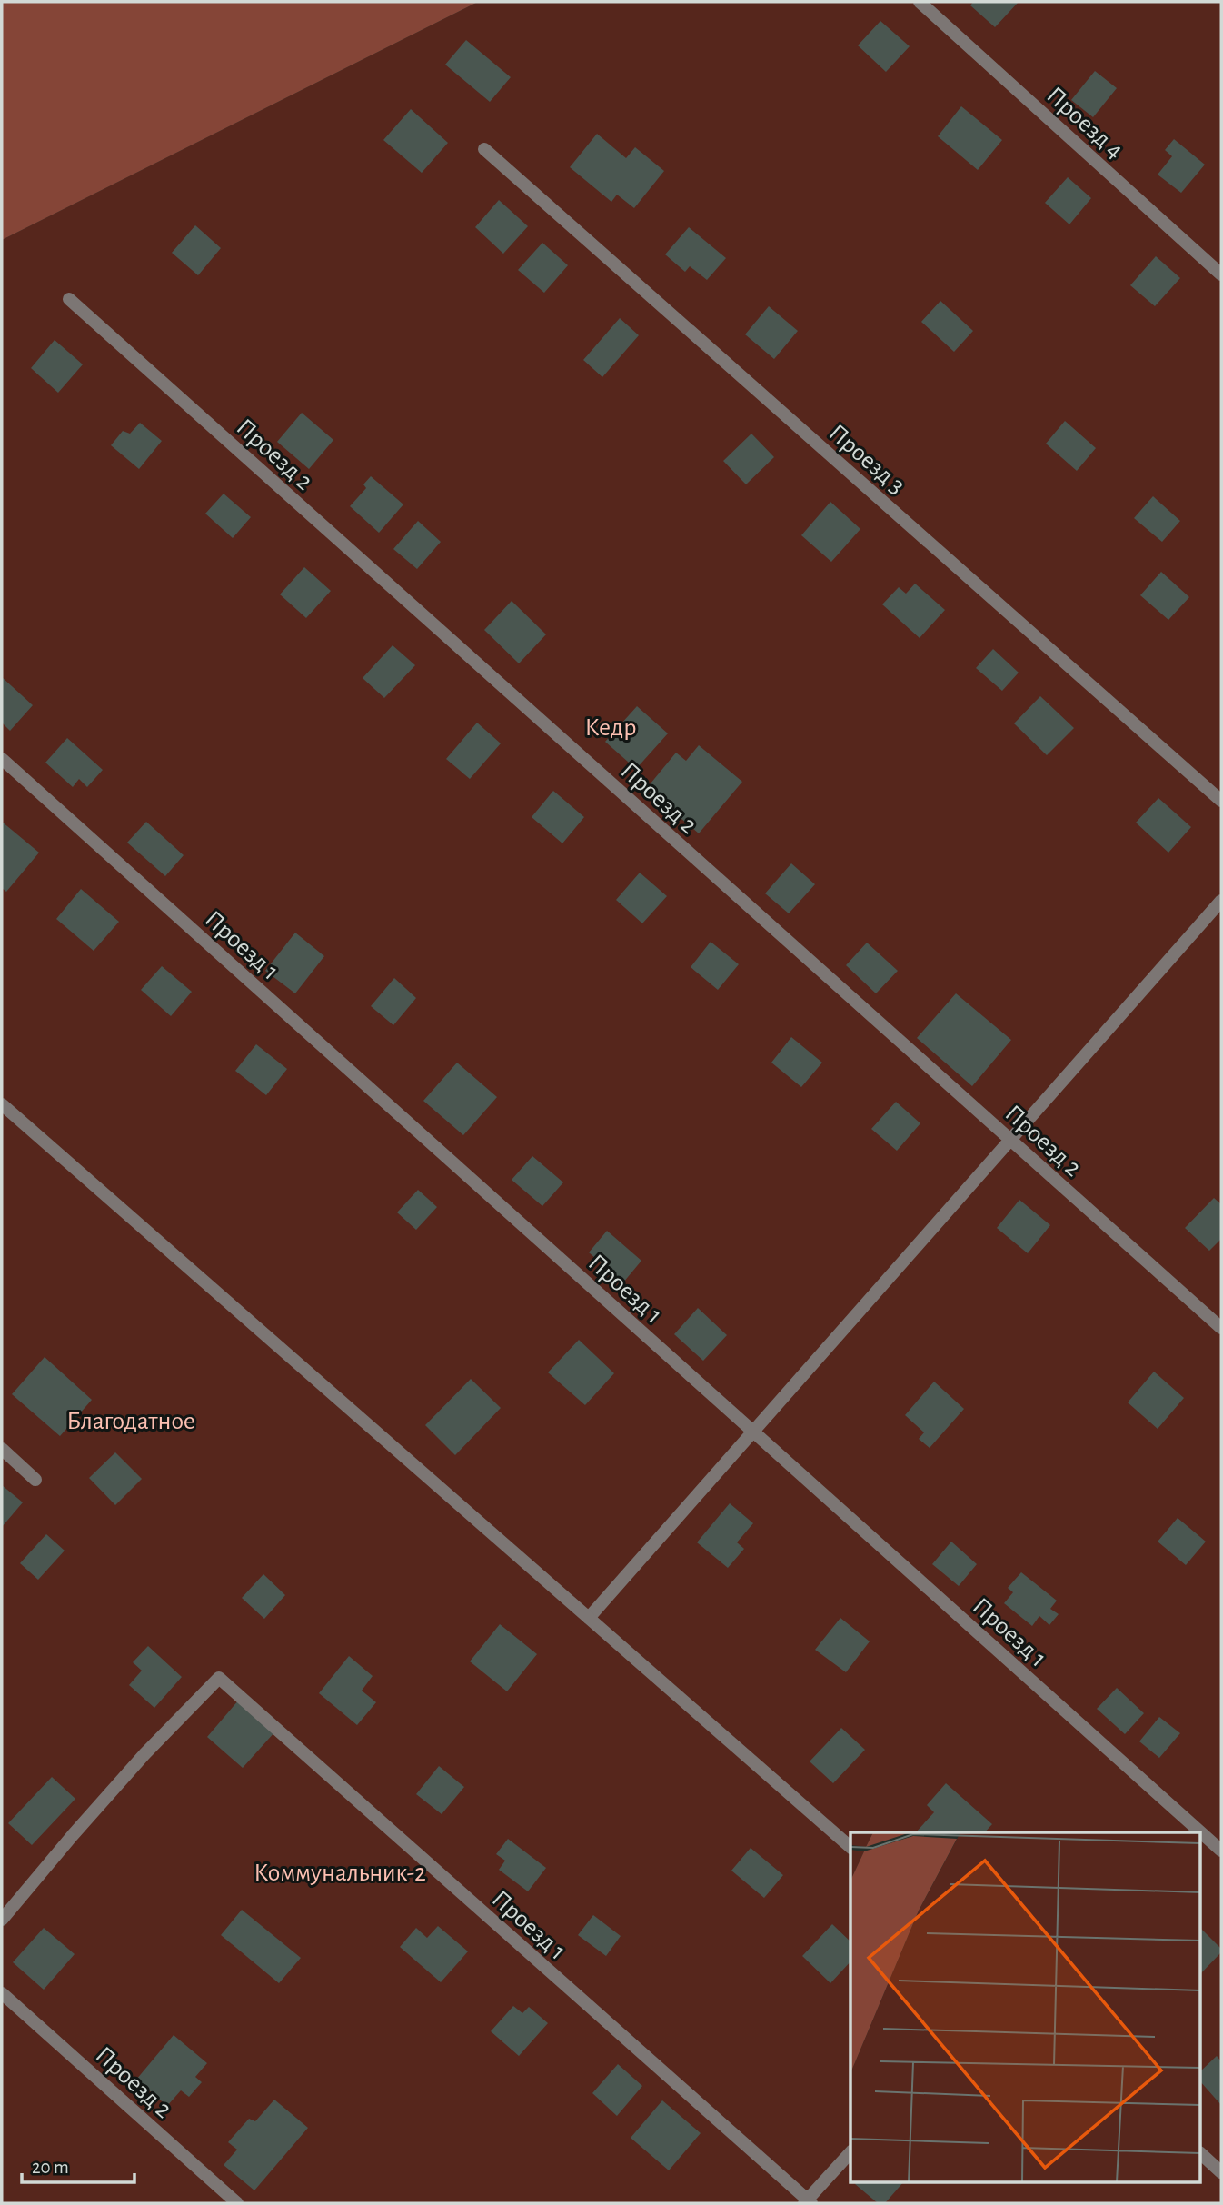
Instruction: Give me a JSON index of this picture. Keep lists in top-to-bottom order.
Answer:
{
  "streets": {
    "street": [
      "Проезд 4",
      "Проезд 2",
      "Проезд 3",
      "Проезд 1"
    ]
  },
  "parks": ["Кедр", "Благодатное", "Коммунальник-2"],
  "scale_bar": "20 m"
}
